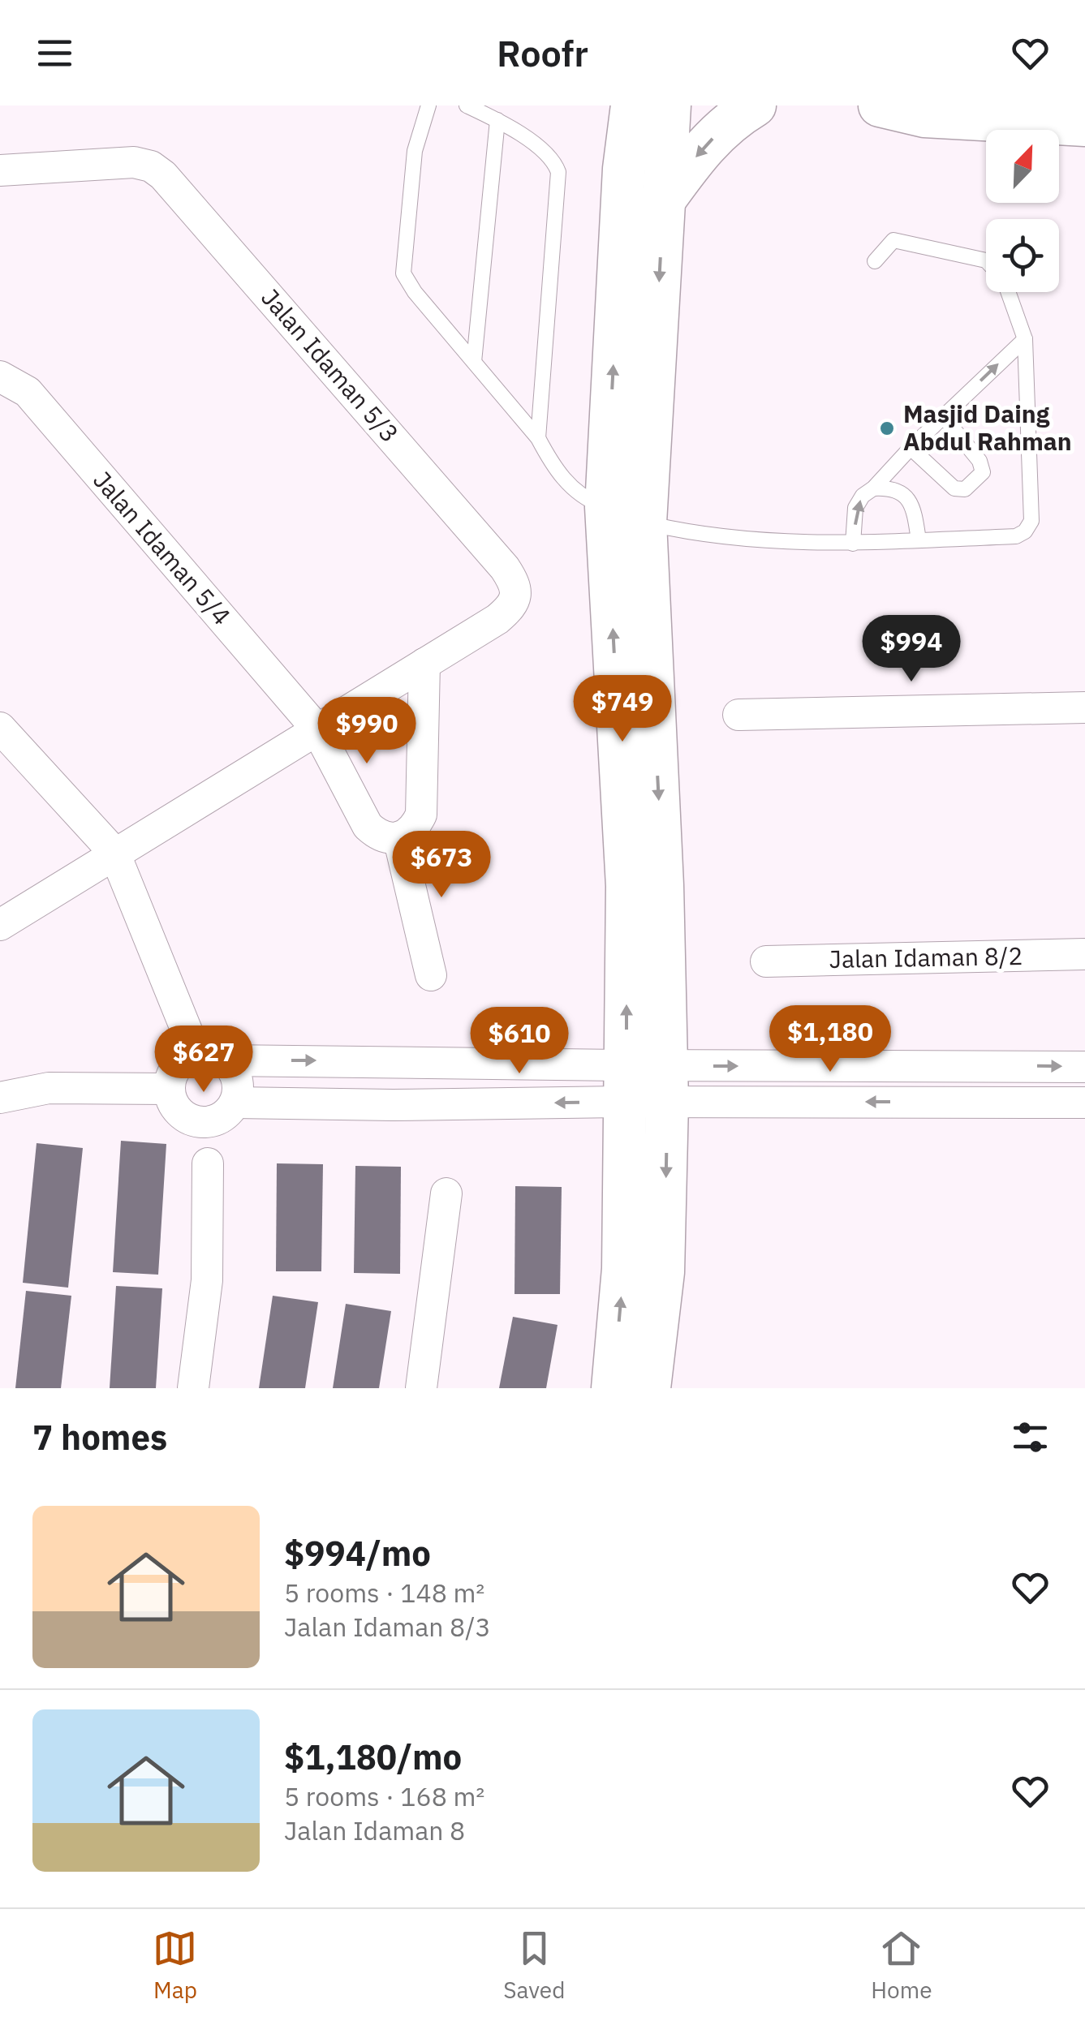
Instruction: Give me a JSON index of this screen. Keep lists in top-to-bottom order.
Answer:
{
  "streets": {
    "street": ["Jalan Idaman 5/3", "Jalan Idaman 5/4", "Jalan Idaman 8/2"]
  },
  "places": ["Masjid Daing Abdul Rahman"],
  "north": "top right",
  "page": {
    "header": "Roofr",
    "price": [
      "$994",
      "$749",
      "$990",
      "$673",
      "$1,180",
      "$610",
      "$627"
    ],
    "heading": "7 homes",
    "list": [
      {
        "name": "$994/mo",
        "note": "5 rooms · 148 m² · Jalan Idaman 8/3"
      },
      {
        "name": "$1,180/mo",
        "note": "5 rooms · 168 m² · Jalan Idaman 8"
      }
    ],
    "tabs": ["Map", "Saved", "Home"]
  }
}
